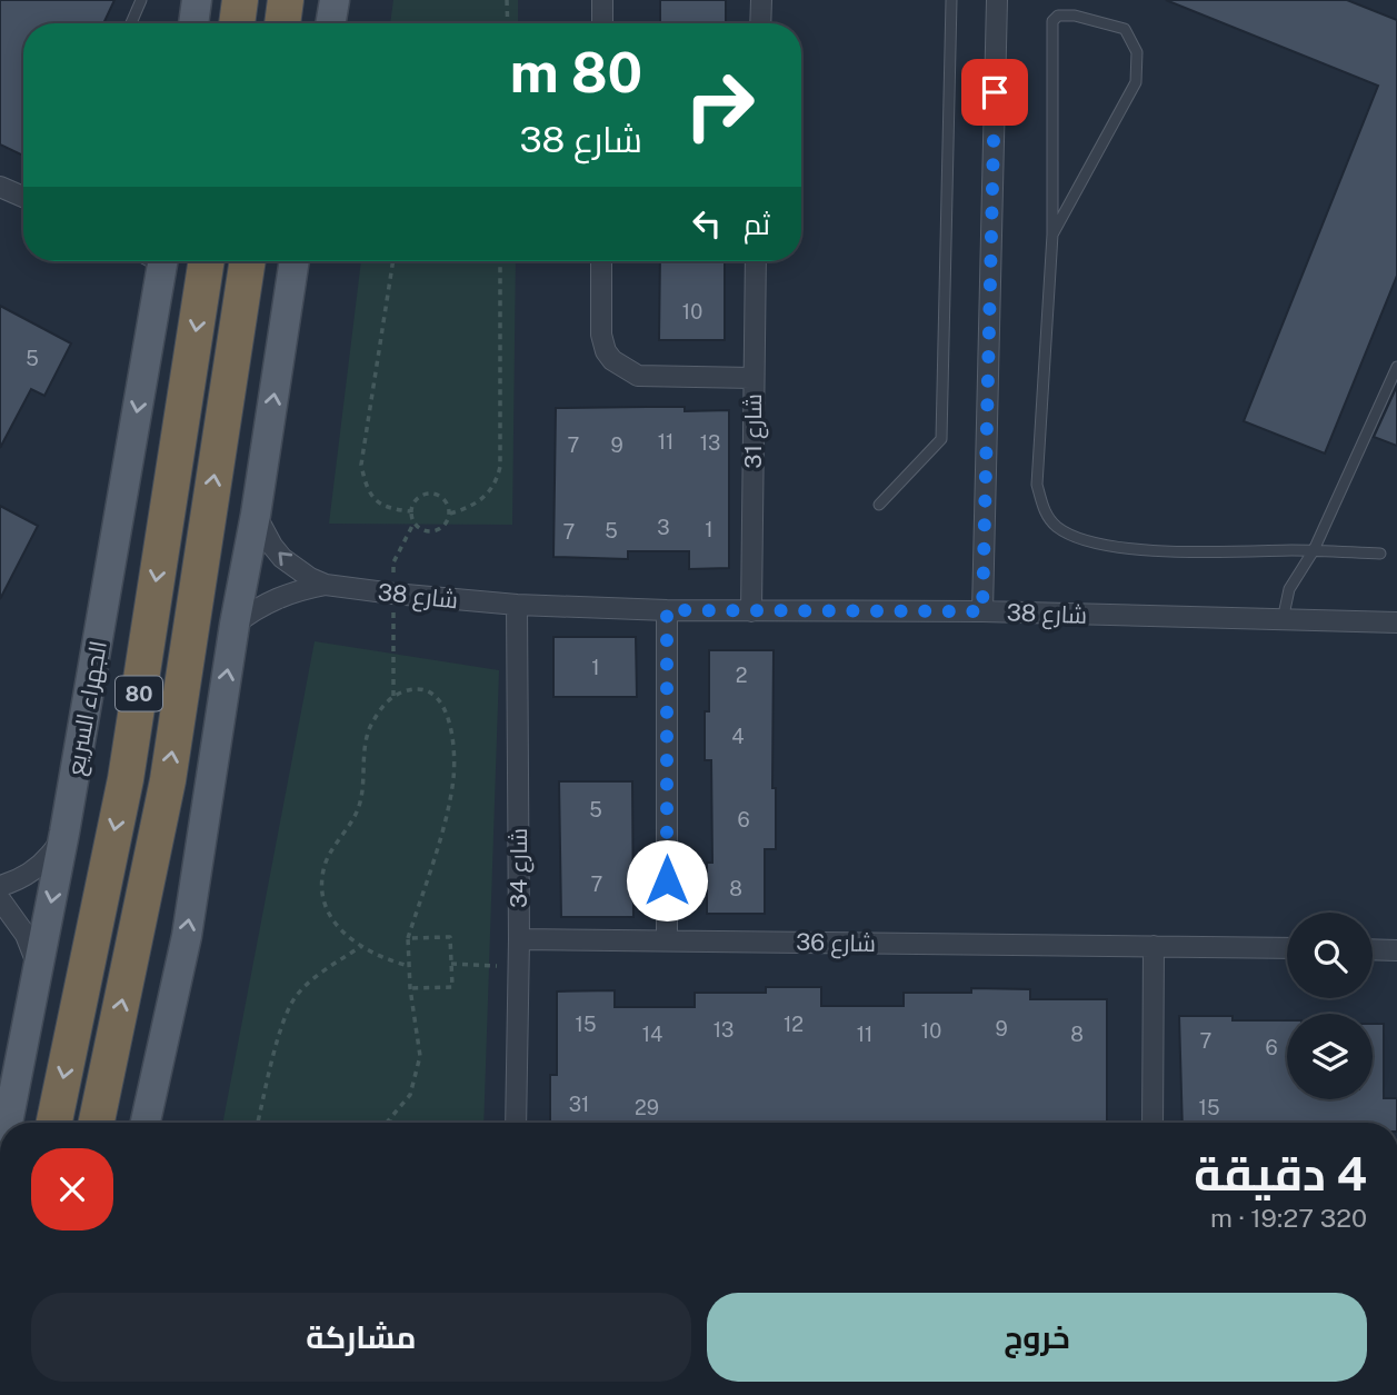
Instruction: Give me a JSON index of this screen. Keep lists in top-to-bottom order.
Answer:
{
  "streets": {
    "highway": ["80", "الجهراء السريع"],
    "street": [
      "شارع 31",
      "شارع 38",
      "شارع 34",
      "شارع 36"
    ]
  },
  "crossings": [
    ["شارع 31", "شارع 38"],
    ["شارع 38", "شارع 34"],
    ["شارع 34", "شارع 36"]
  ],
  "house_numbers": [
    "10",
    "5",
    "11",
    "13",
    "7",
    "9",
    "3",
    "1",
    "5",
    "7",
    "1",
    "2",
    "4",
    "5",
    "6",
    "7",
    "8",
    "15",
    "12",
    "9",
    "13",
    "10",
    "14",
    "11",
    "8",
    "7",
    "6",
    "31",
    "29",
    "15"
  ],
  "page": {
    "turn": ["80 m", "شارع 38"],
    "then": "ثم",
    "heading": ["4 دقيقة", "320 m · 19:27"],
    "buttons": ["خروج", "مشاركة"]
  }
}
